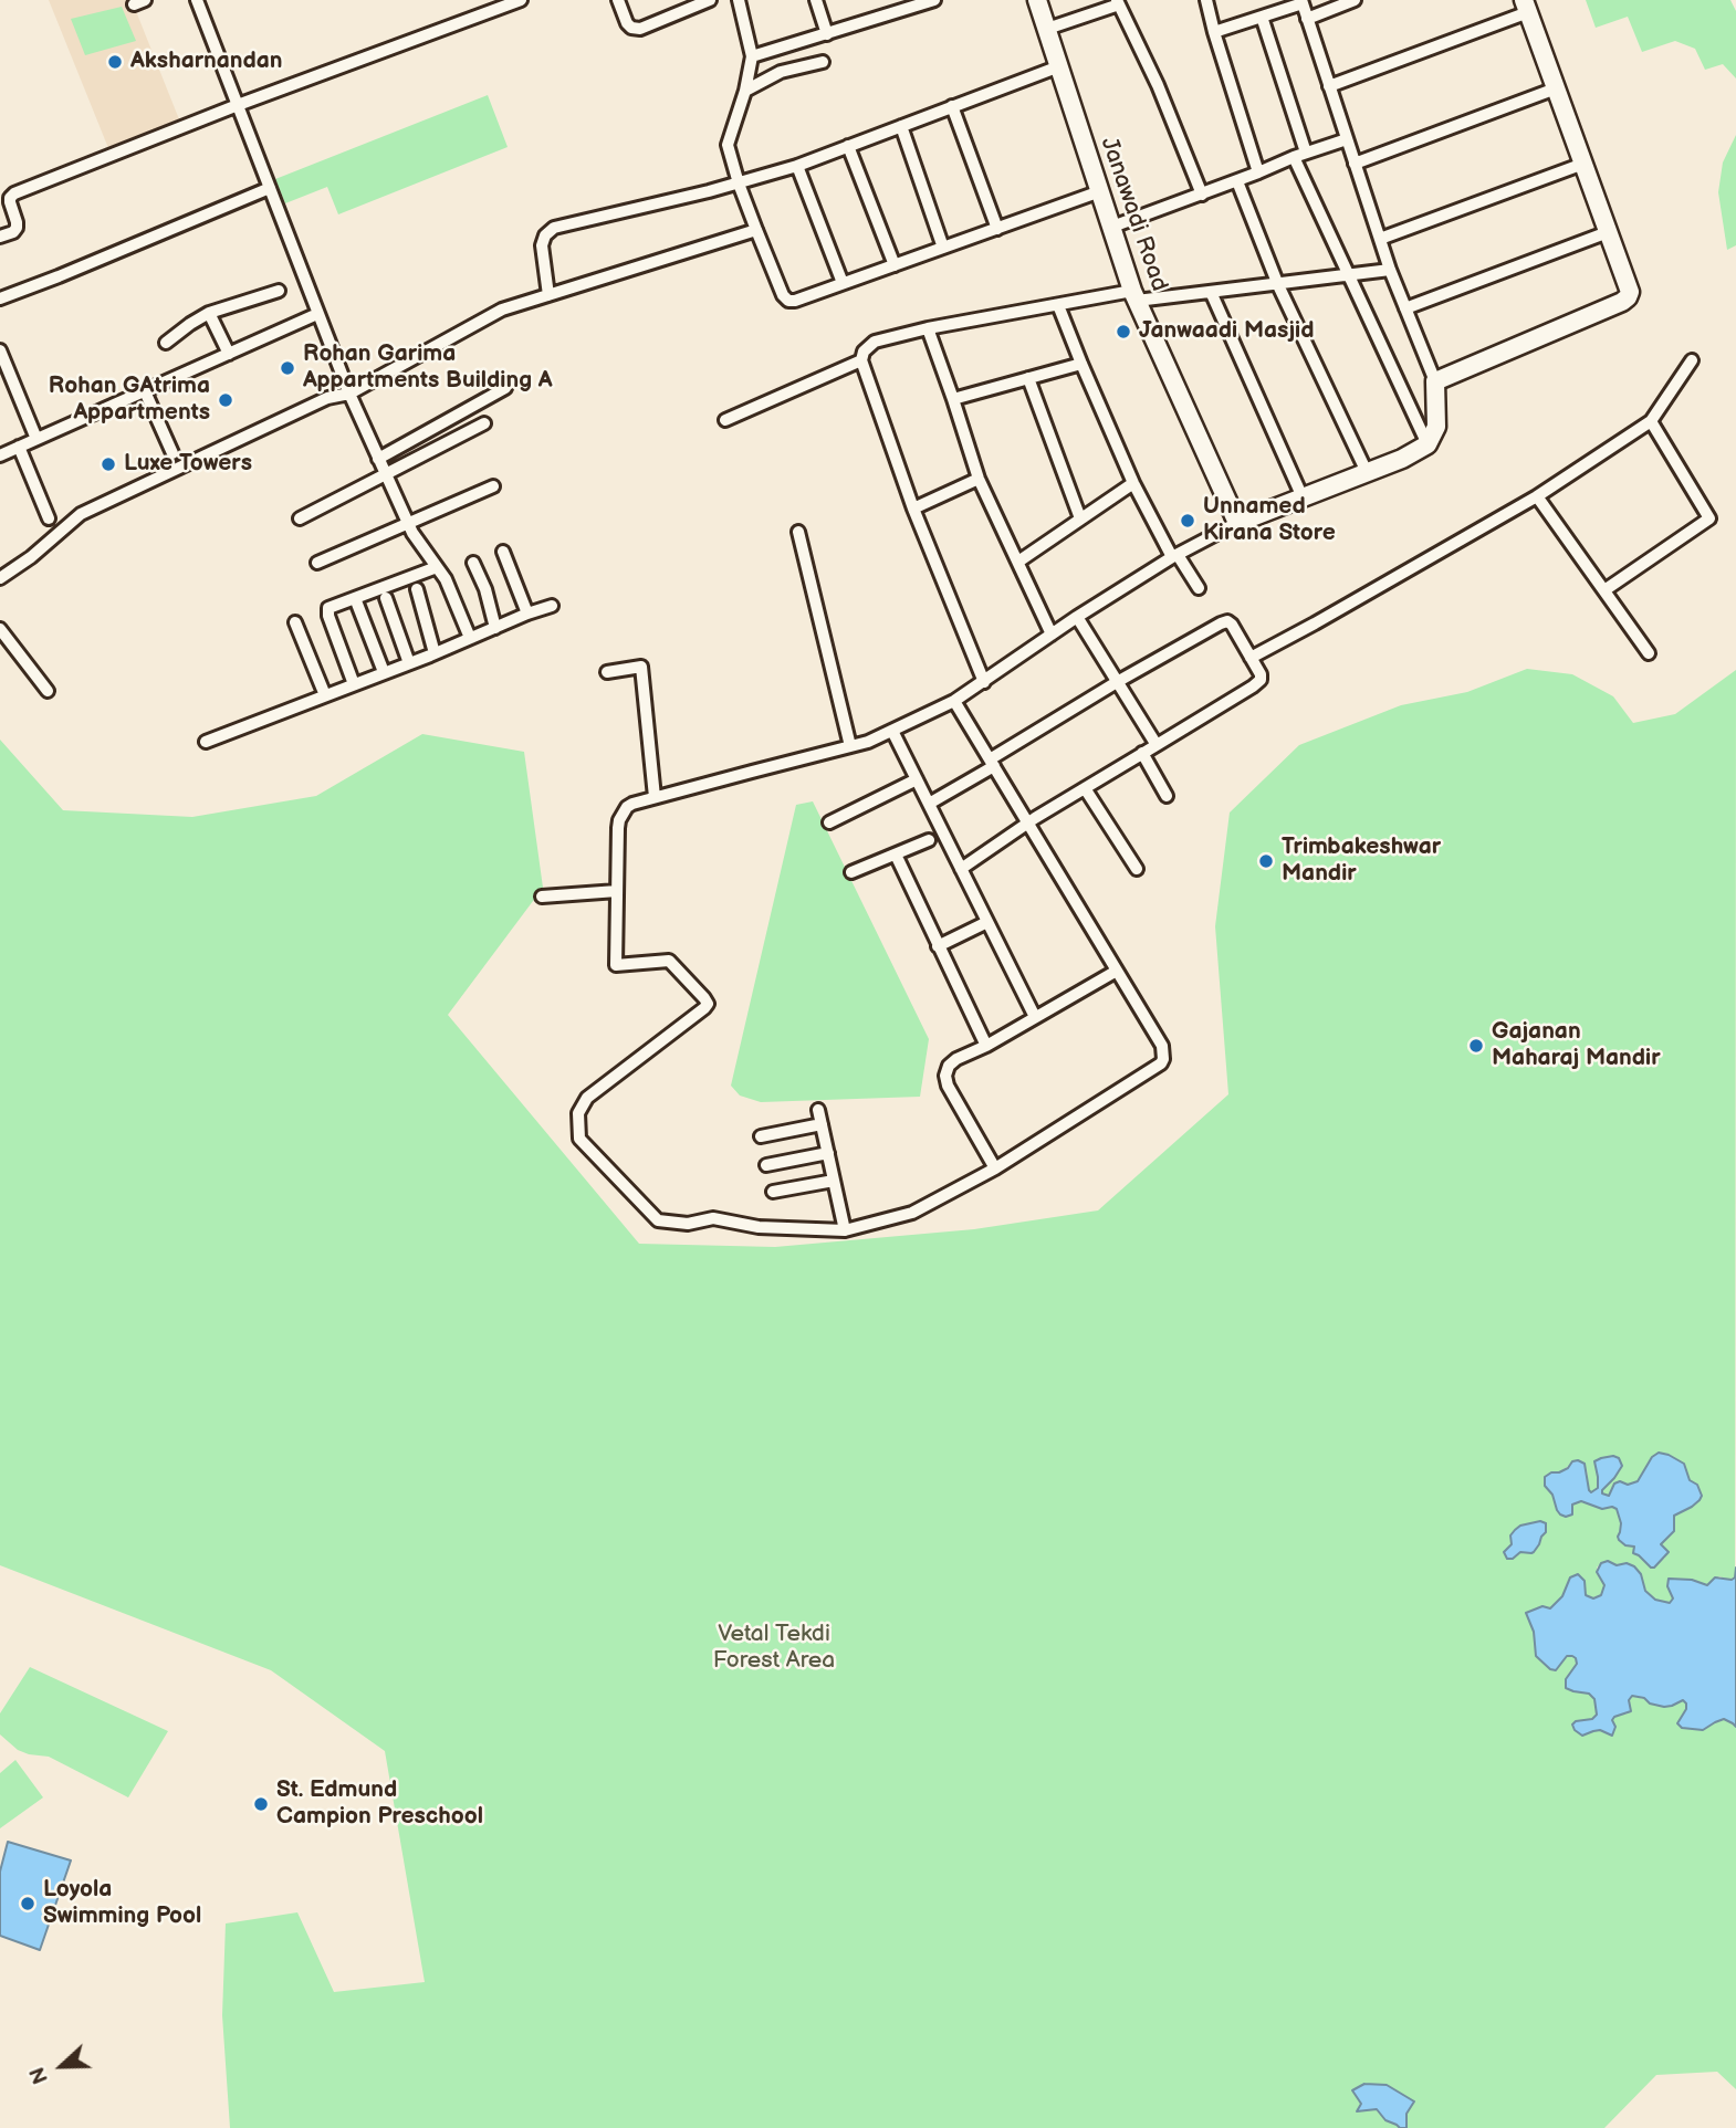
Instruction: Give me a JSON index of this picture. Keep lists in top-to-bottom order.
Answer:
{
  "streets": {
    "street": ["Janawadi Road"]
  },
  "parks": ["Vetal Tekdi Forest Area"],
  "places": [
    "Aksharnandan",
    "Janwaadi Masjid",
    "Rohan Garima Appartments Building A",
    "Rohan GAtrima Appartments",
    "Luxe Towers",
    "Unnamed Kirana Store",
    "Trimbakeshwar Mandir",
    "Gajanan Maharaj Mandir",
    "St. Edmund Campion Preschool",
    "Loyola Swimming Pool"
  ],
  "north": "left"
}
